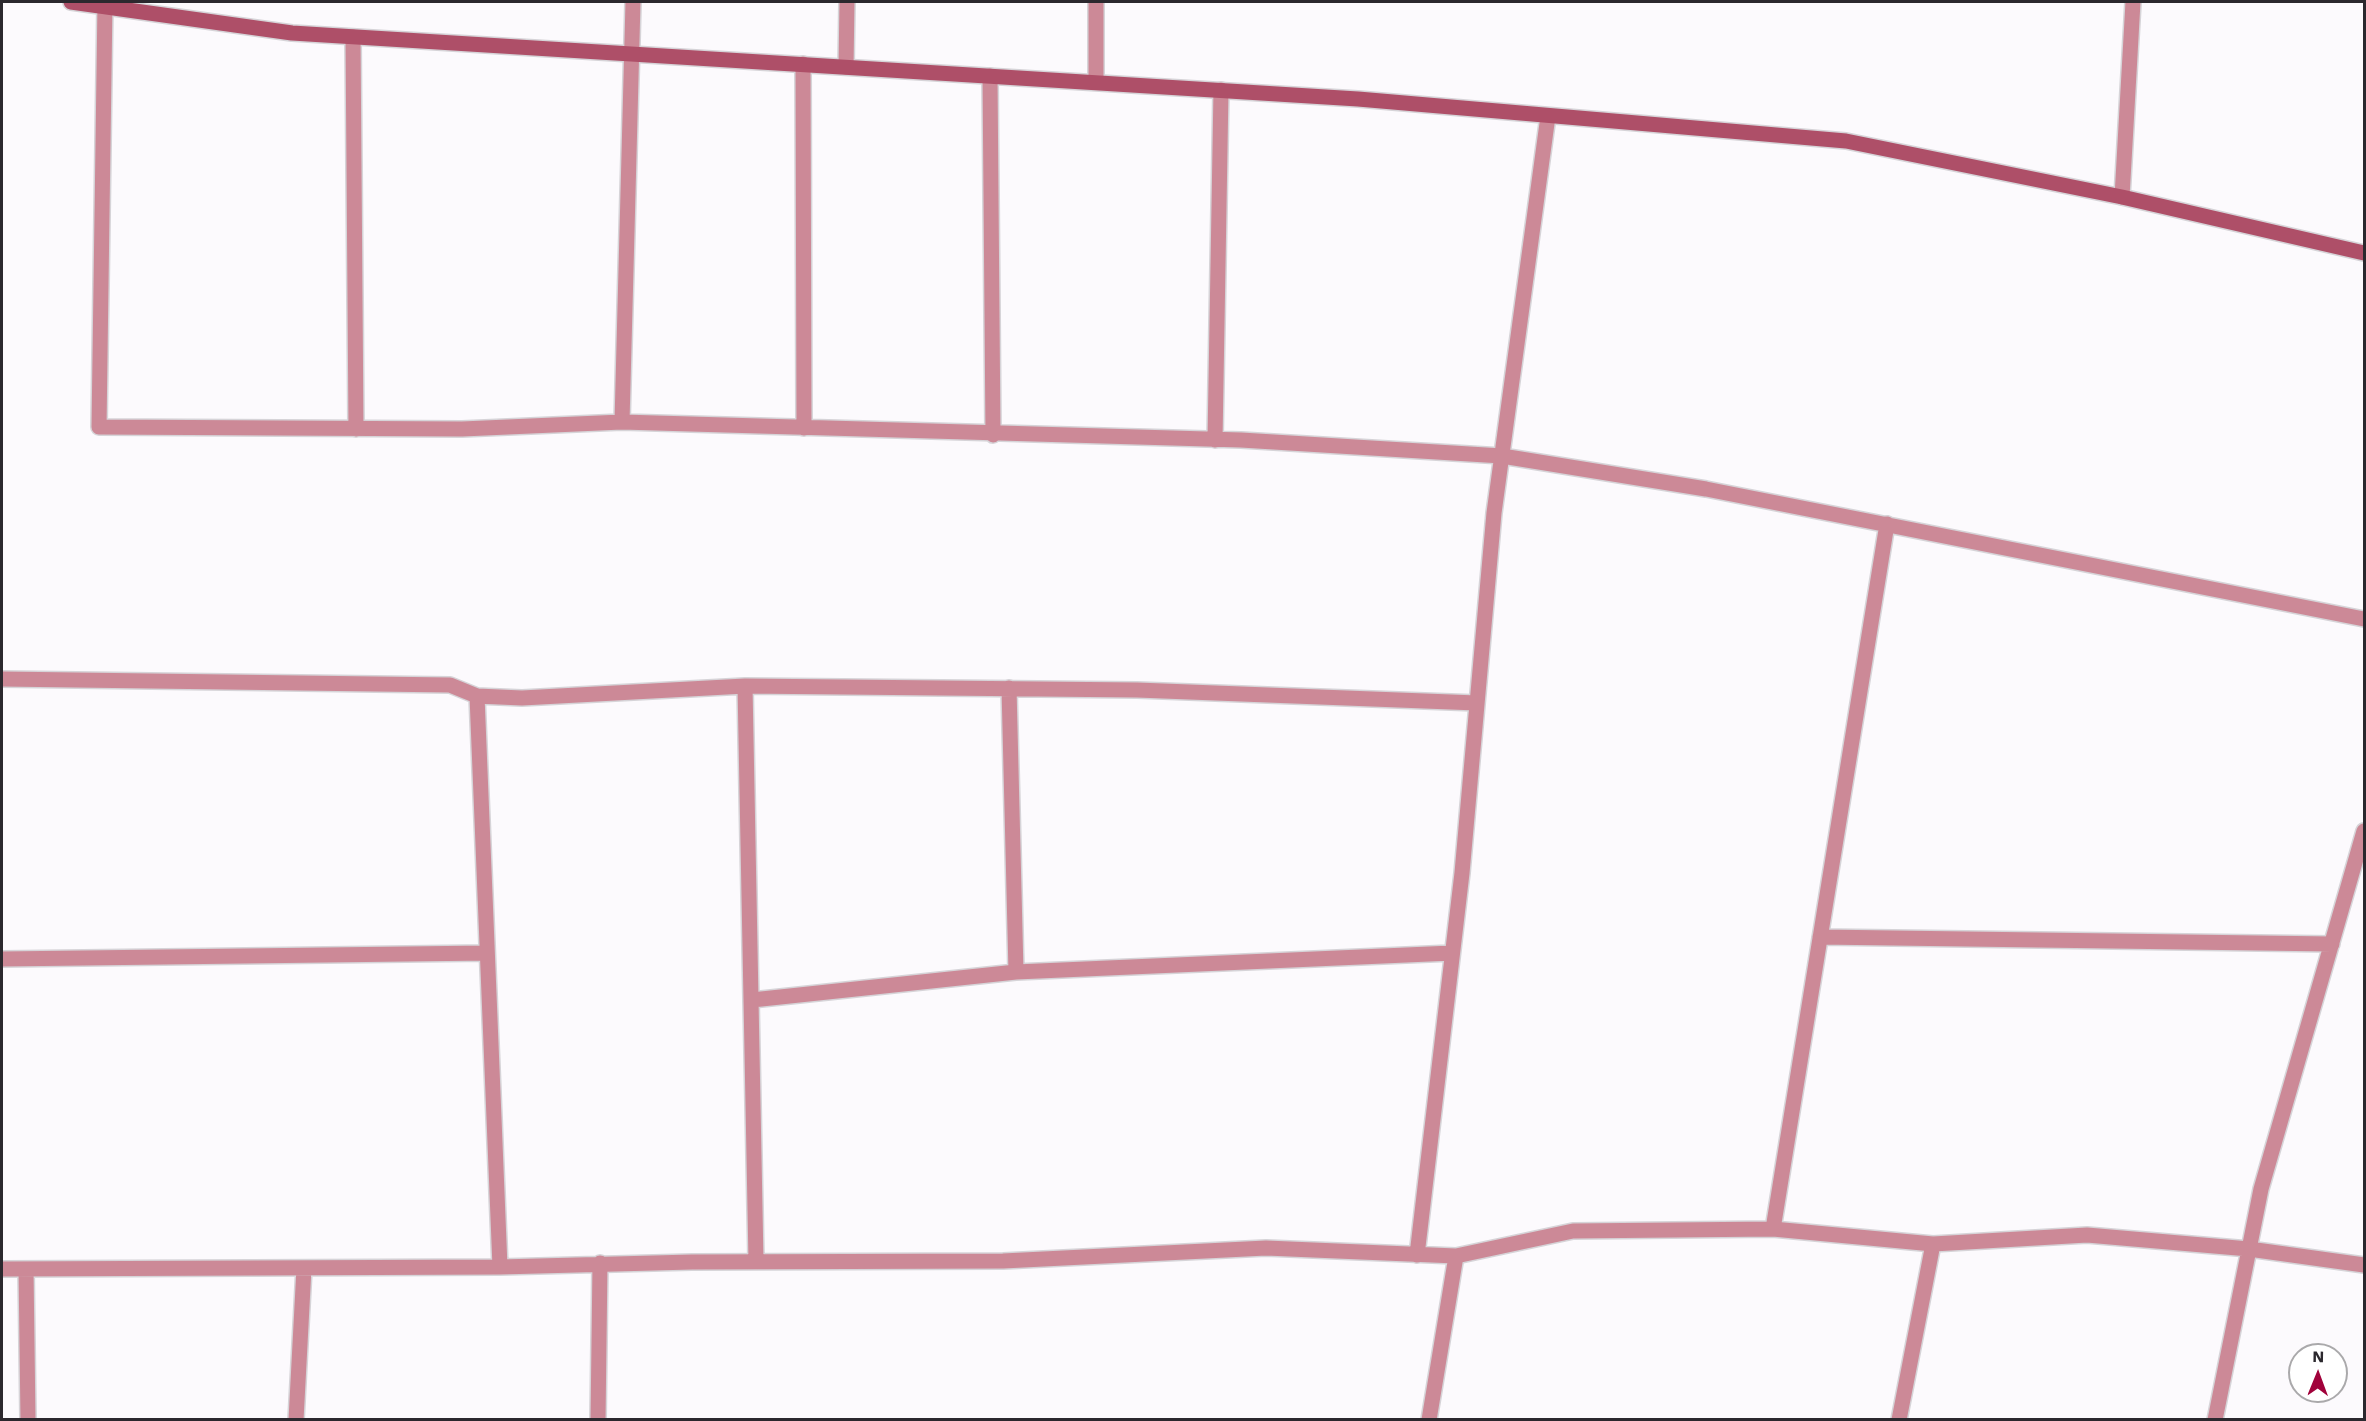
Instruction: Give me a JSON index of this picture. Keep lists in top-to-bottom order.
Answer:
{
  "north": "top"
}
